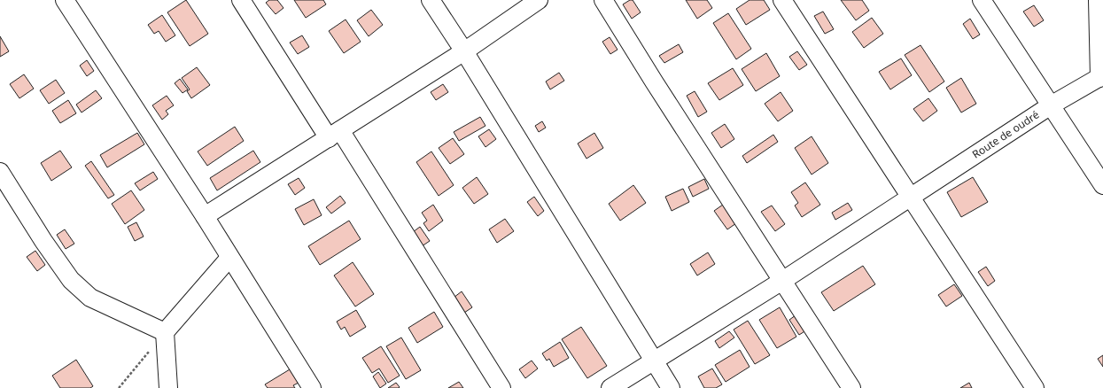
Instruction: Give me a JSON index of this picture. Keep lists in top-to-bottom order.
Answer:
{
  "streets": {
    "street": ["Route de oudré"]
  }
}
